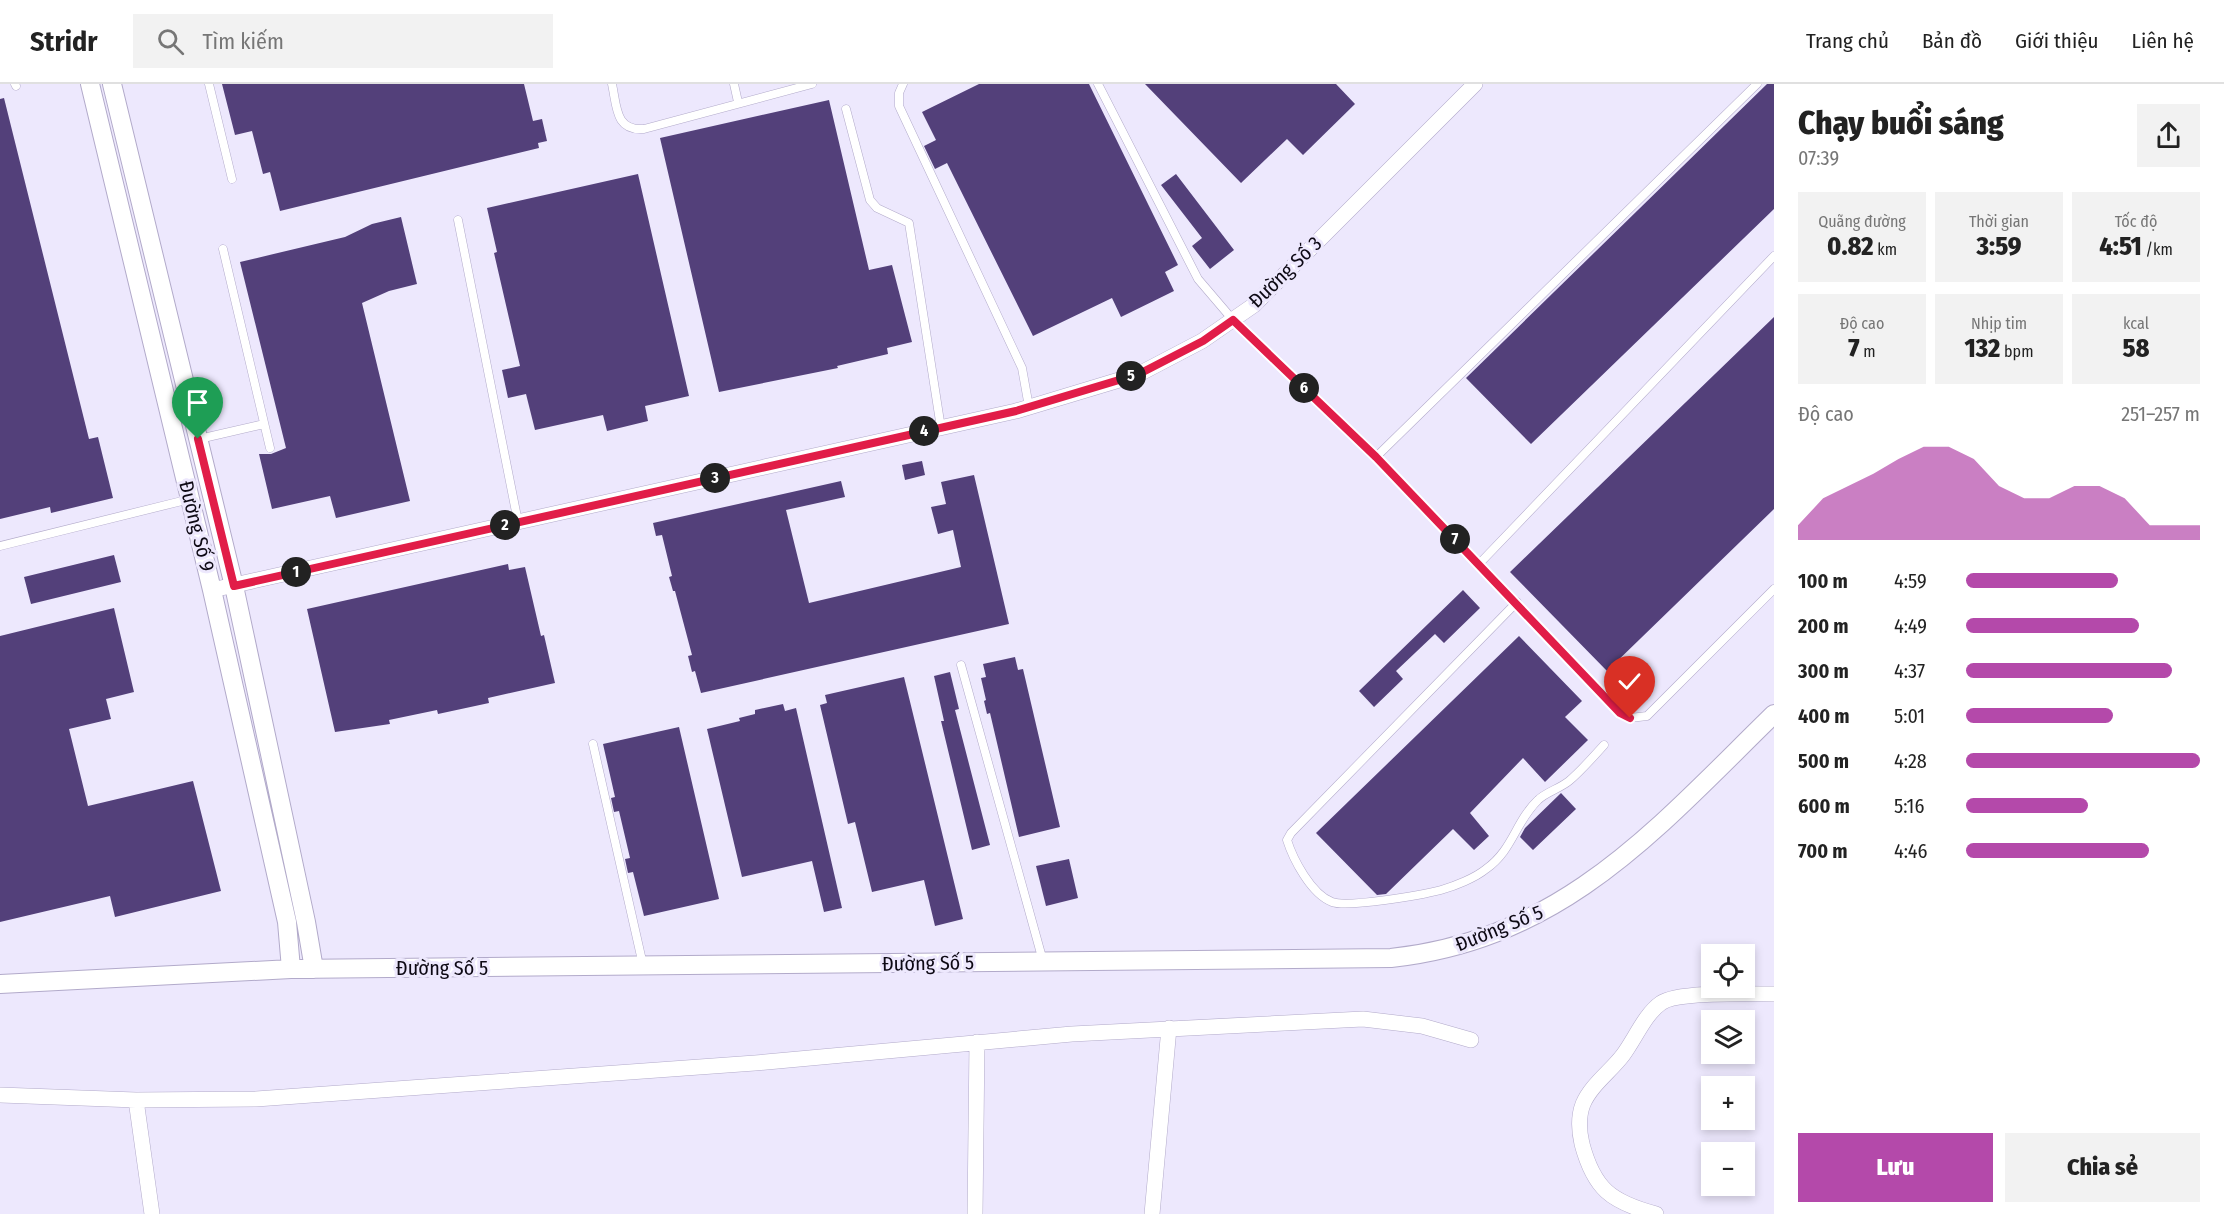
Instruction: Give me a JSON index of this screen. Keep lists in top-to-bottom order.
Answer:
{
  "streets": {
    "street": ["Đường Số 3", "Đường Số 9", "Đường Số 5"]
  },
  "crossings": [
    ["Đường Số 3", "Đường Số 9"],
    ["Đường Số 9", "Đường Số 5"]
  ],
  "page": {
    "header": "Stridr",
    "search": "Tìm kiếm",
    "nav": [
      "Trang chủ",
      "Bản đồ",
      "Giới thiệu",
      "Liên hệ"
    ],
    "heading": ["Chạy buổi sáng", "07:39"],
    "stats": [
      ["Quãng đường", "0.82 km"],
      ["Thời gian", "3:59"],
      ["Tốc độ", "4:51 /km"],
      ["Độ cao", "7 m"],
      ["Nhịp tim", "132 bpm"],
      ["kcal", "58"]
    ],
    "pins": [
      "5",
      "6",
      "4",
      "3",
      "2",
      "7",
      "1"
    ],
    "chart": ["Độ cao", "251–257 m"],
    "list": [
      {
        "name": "100 m",
        "note": "4:59"
      },
      {
        "name": "200 m",
        "note": "4:49"
      },
      {
        "name": "300 m",
        "note": "4:37"
      },
      {
        "name": "400 m",
        "note": "5:01"
      },
      {
        "name": "500 m",
        "note": "4:28"
      },
      {
        "name": "600 m",
        "note": "5:16"
      },
      {
        "name": "700 m",
        "note": "4:46"
      }
    ],
    "map_buttons": ["+", "−"],
    "buttons": ["Lưu", "Chia sẻ"]
  }
}
